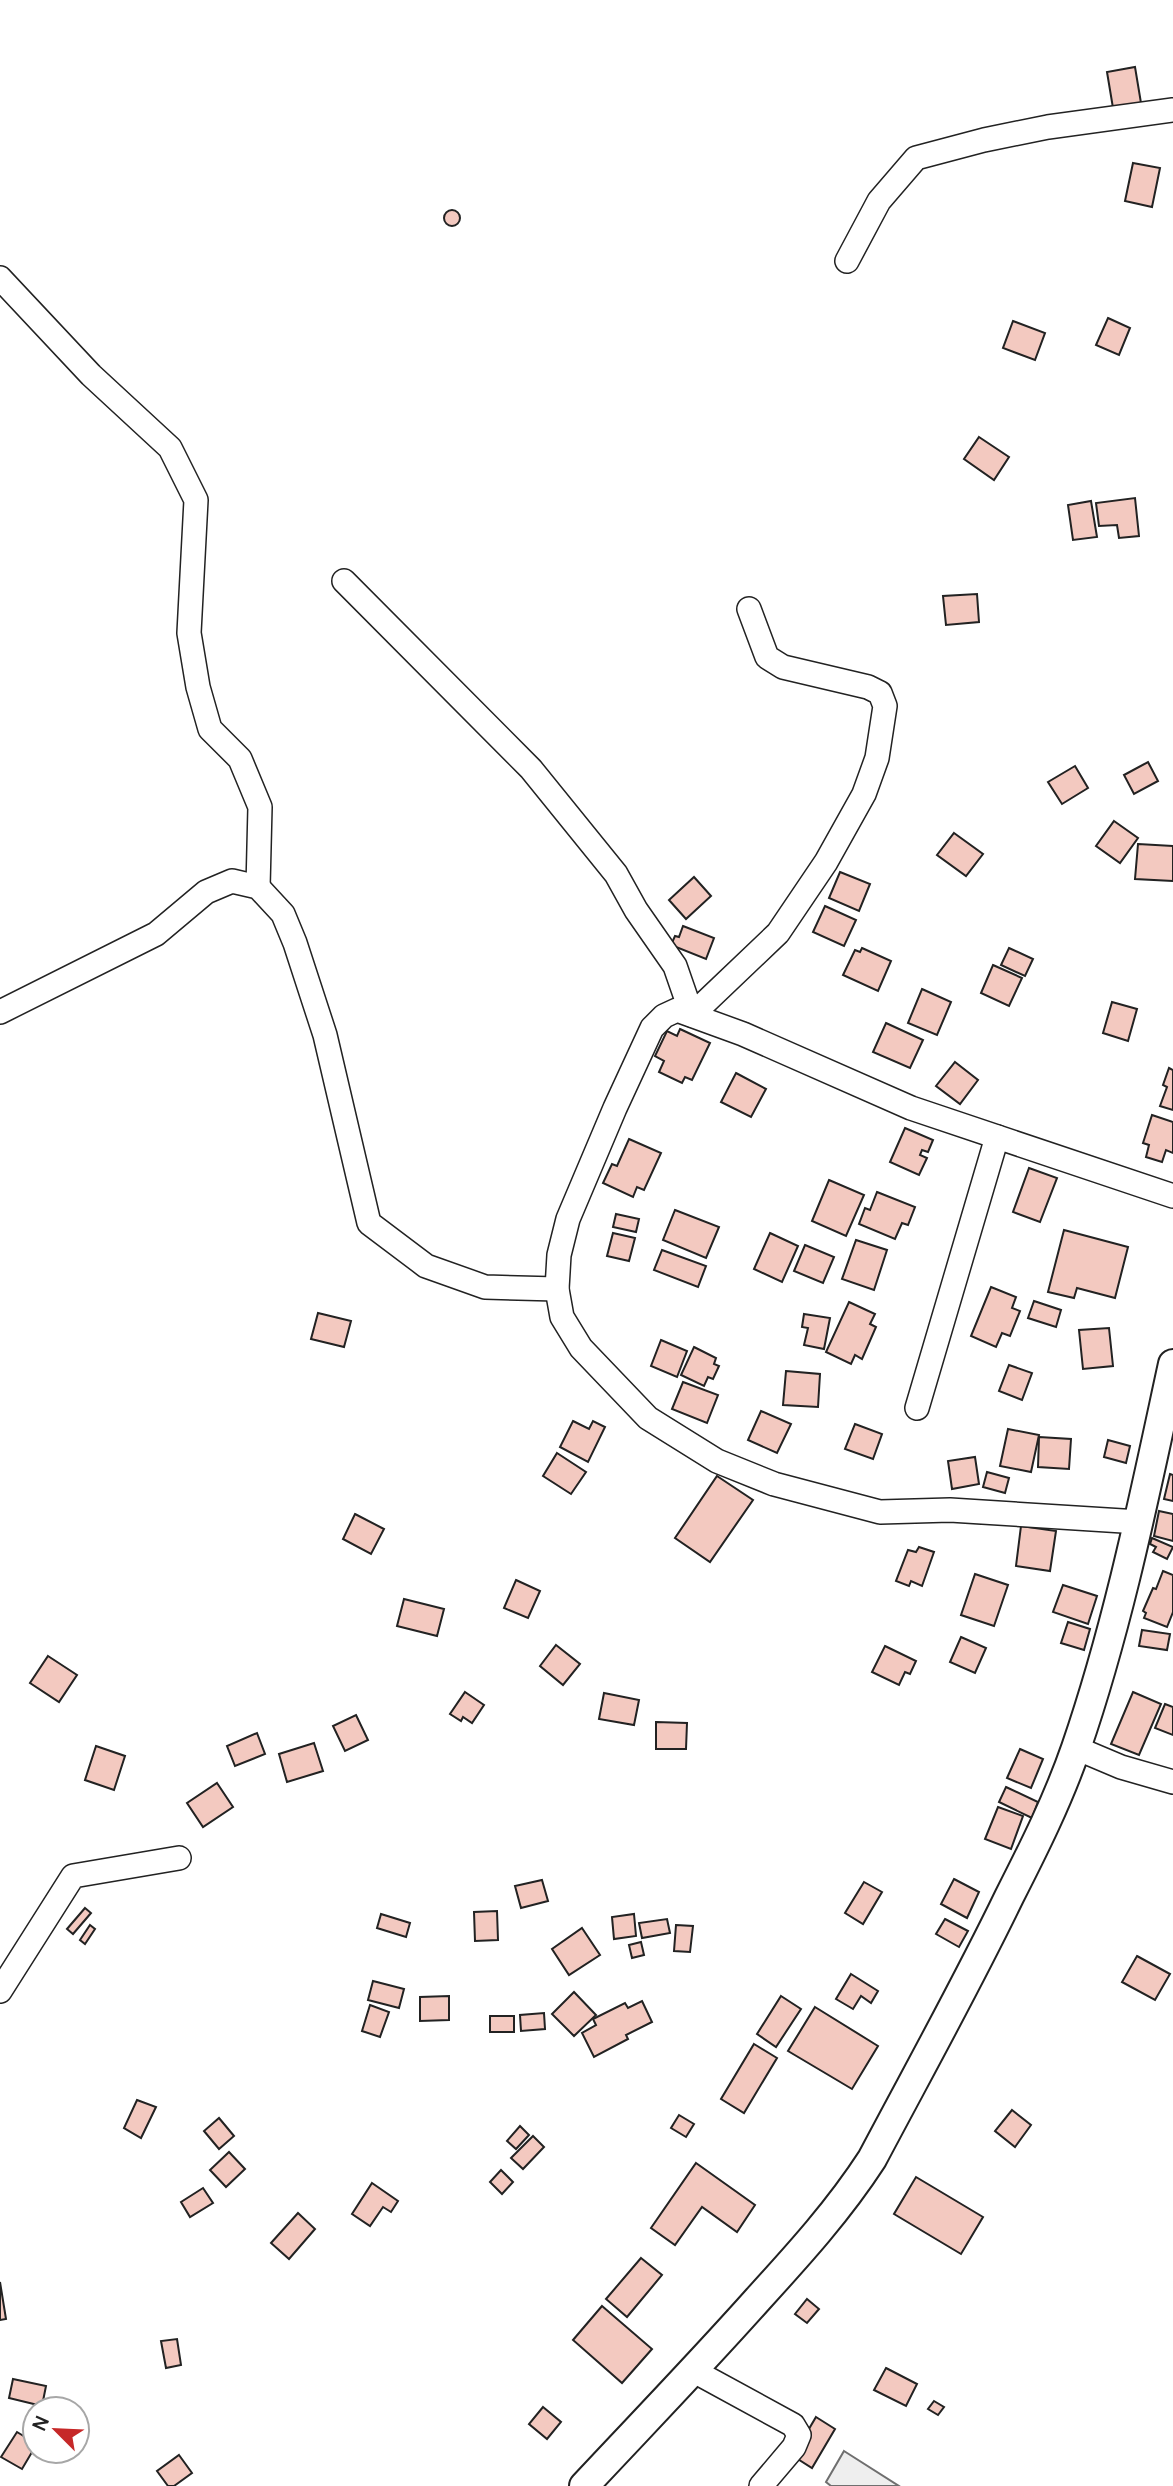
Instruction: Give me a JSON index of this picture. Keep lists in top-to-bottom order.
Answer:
{
  "north": "top left"
}
